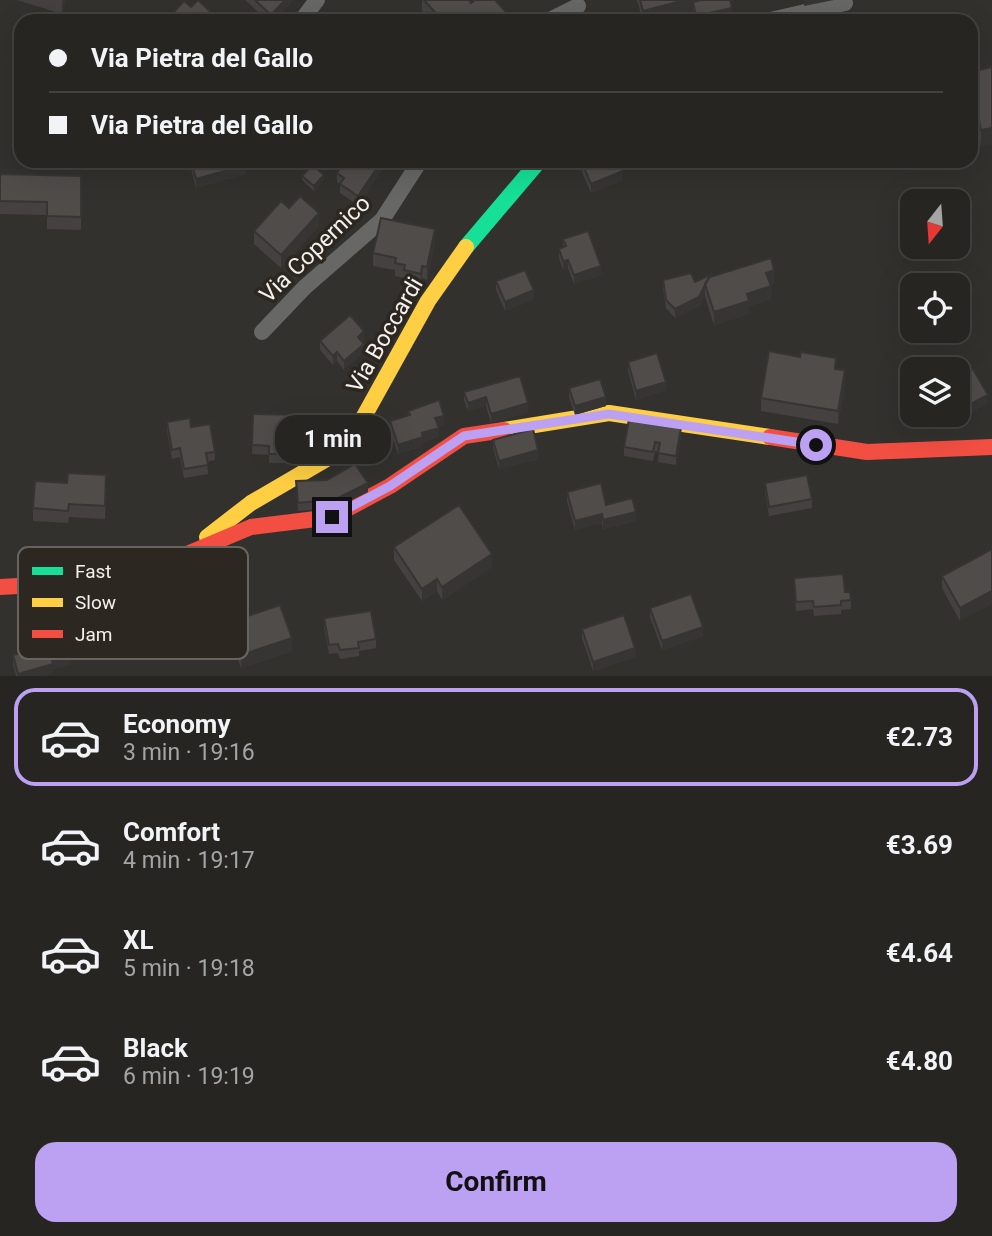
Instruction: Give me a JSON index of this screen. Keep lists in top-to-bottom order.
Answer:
{
  "streets": {
    "street": ["Via Copernico", "Via Boccardi"]
  },
  "legend": ["Fast", "Slow", "Jam"],
  "north": "bottom",
  "page": {
    "banner": ["Via Pietra del Gallo", "Via Pietra del Gallo"],
    "bubble": "1 min",
    "list": [
      {
        "name": "Economy",
        "note": "3 min · 19:16",
        "value": "€2.73"
      },
      {
        "name": "Comfort",
        "note": "4 min · 19:17",
        "value": "€3.69"
      },
      {
        "name": "XL",
        "note": "5 min · 19:18",
        "value": "€4.64"
      },
      {
        "name": "Black",
        "note": "6 min · 19:19",
        "value": "€4.80"
      }
    ],
    "buttons": "Confirm"
  }
}
